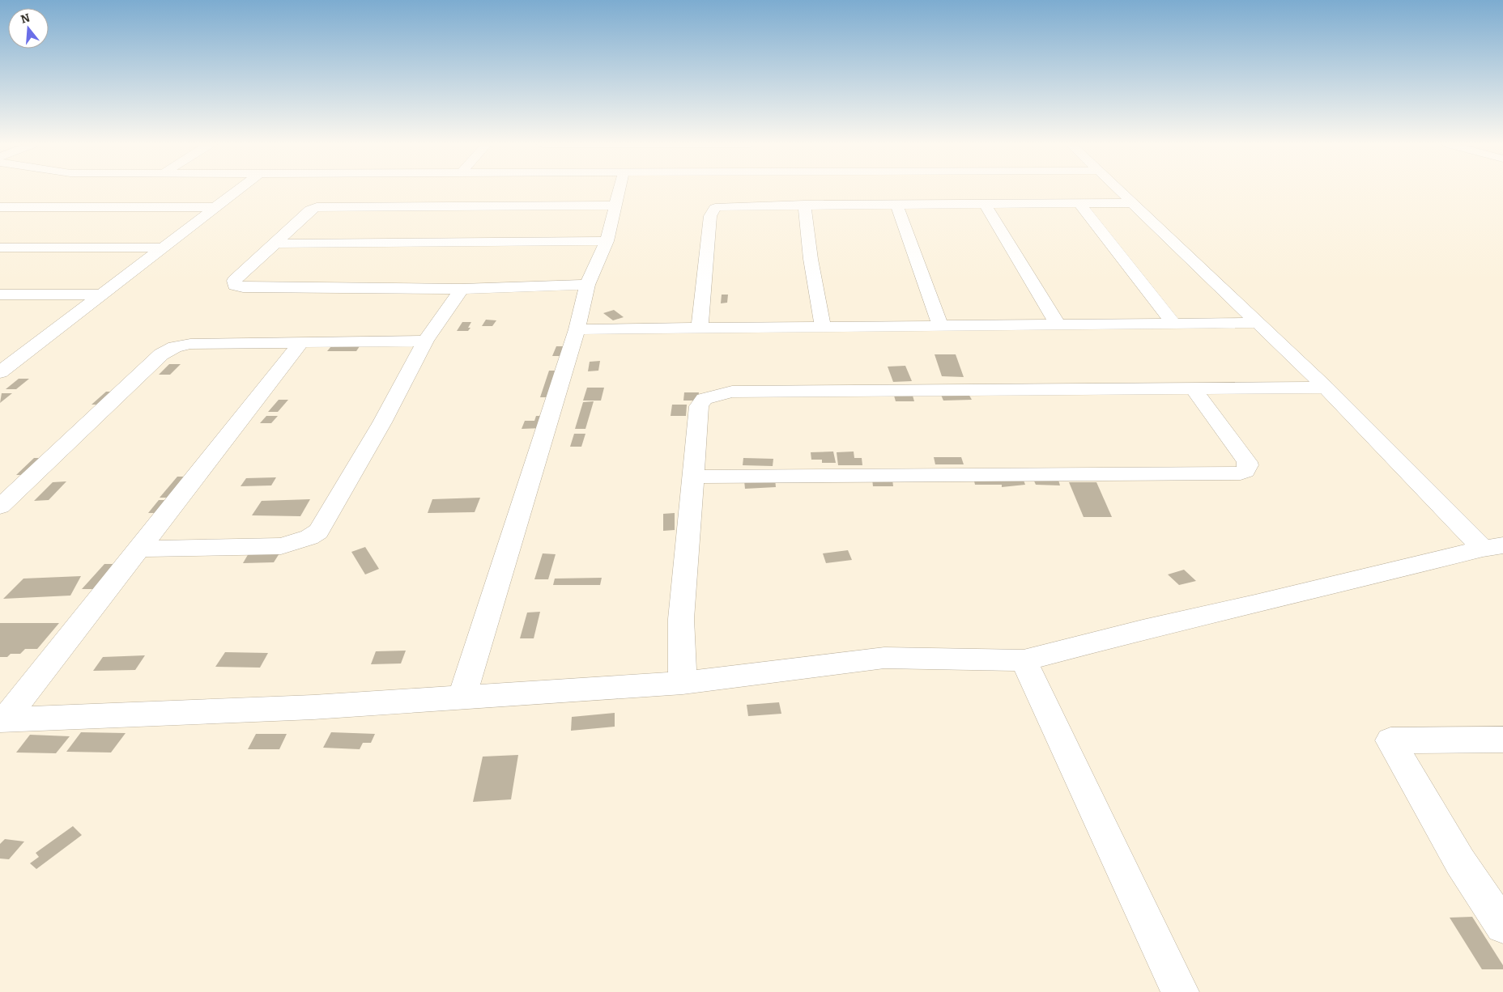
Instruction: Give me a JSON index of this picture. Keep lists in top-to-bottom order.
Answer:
{
  "north": "top"
}
